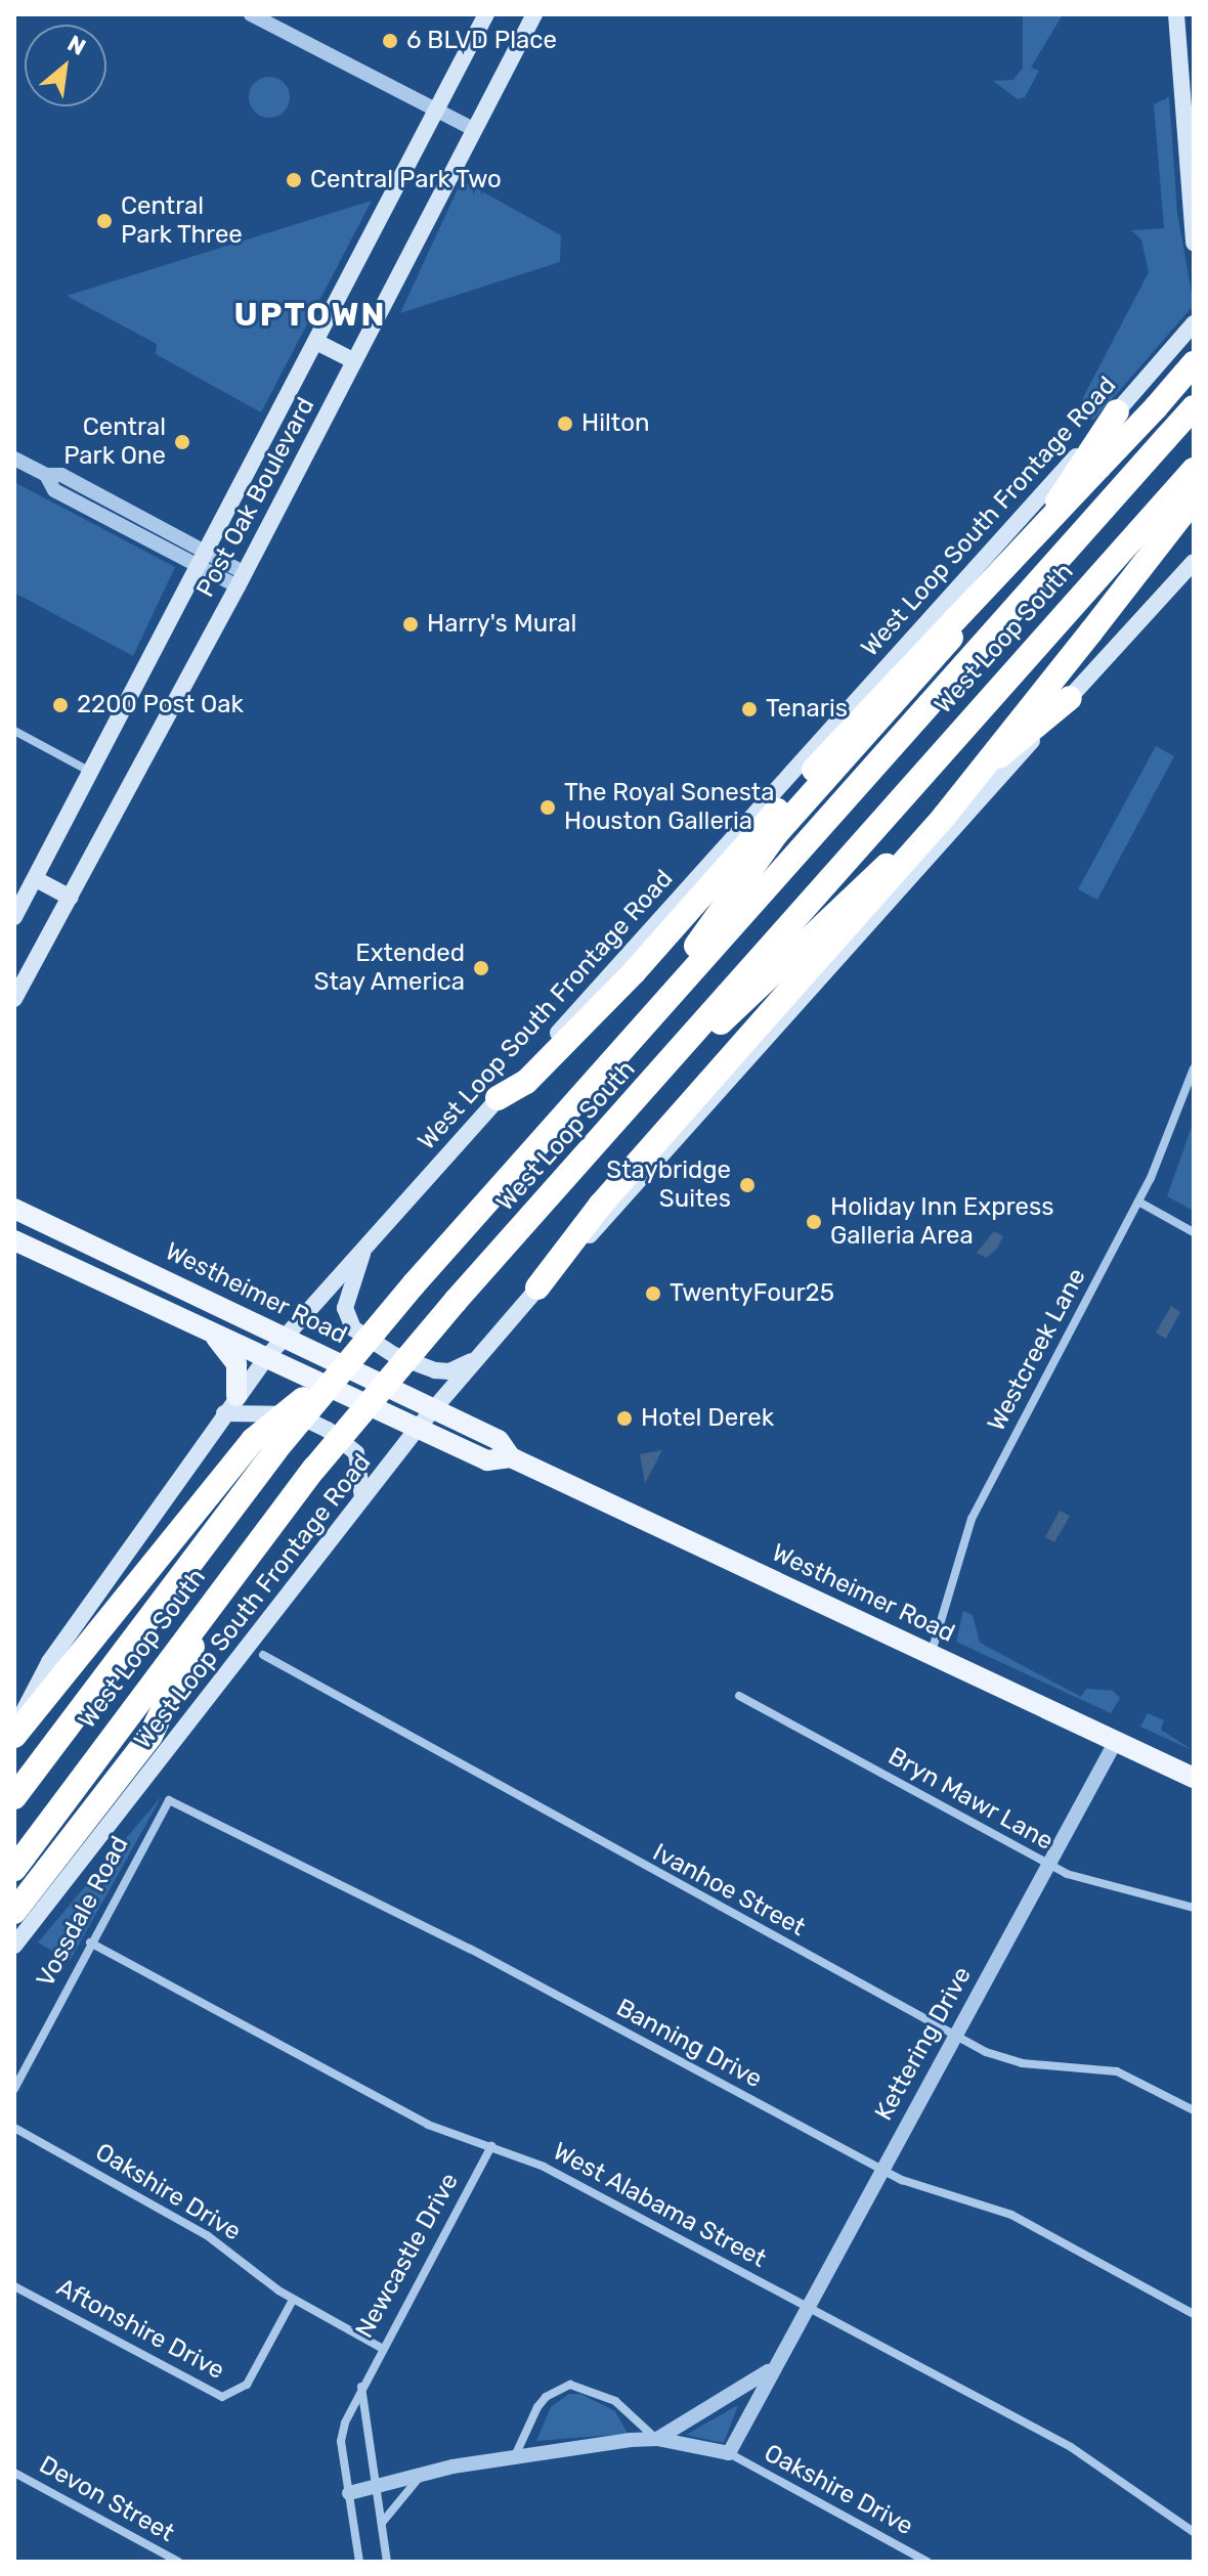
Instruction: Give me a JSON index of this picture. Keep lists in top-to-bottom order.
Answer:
{
  "streets": {
    "highway": ["West Loop South"],
    "main road": ["Post Oak Boulevard", "West Loop South Frontage Road", "Westheimer Road"],
    "street": [
      "Westcreek Lane",
      "Bryn Mawr Lane",
      "Ivanhoe Street",
      "Vossdale Road",
      "Banning Drive",
      "Kettering Drive",
      "Oakshire Drive",
      "West Alabama Street",
      "Newcastle Drive",
      "Aftonshire Drive",
      "Devon Street"
    ]
  },
  "crossings": [
    ["West Loop South Frontage Road", "Westheimer Road"],
    ["Westheimer Road", "Westcreek Lane"],
    ["Westheimer Road", "Kettering Drive"],
    ["Bryn Mawr Lane", "Kettering Drive"],
    ["Ivanhoe Street", "Kettering Drive"],
    ["Vossdale Road", "Banning Drive"],
    ["Vossdale Road", "West Alabama Street"],
    ["Banning Drive", "Kettering Drive"],
    ["Kettering Drive", "Oakshire Drive"],
    ["Kettering Drive", "West Alabama Street"],
    ["Kettering Drive", "Newcastle Drive"],
    ["Oakshire Drive", "Newcastle Drive"],
    ["Oakshire Drive", "Aftonshire Drive"],
    ["West Alabama Street", "Newcastle Drive"]
  ],
  "districts": ["UPTOWN"],
  "places": [
    "6 BLVD Place",
    "Central Park Two",
    "Central Park Three",
    "Hilton",
    "Central Park One",
    "Harry's Mural",
    "2200 Post Oak",
    "Tenaris",
    "The Royal Sonesta Houston Galleria",
    "Extended Stay America",
    "Staybridge Suites",
    "Holiday Inn Express Galleria Area",
    "TwentyFour25",
    "Hotel Derek"
  ],
  "north": "top right"
}
